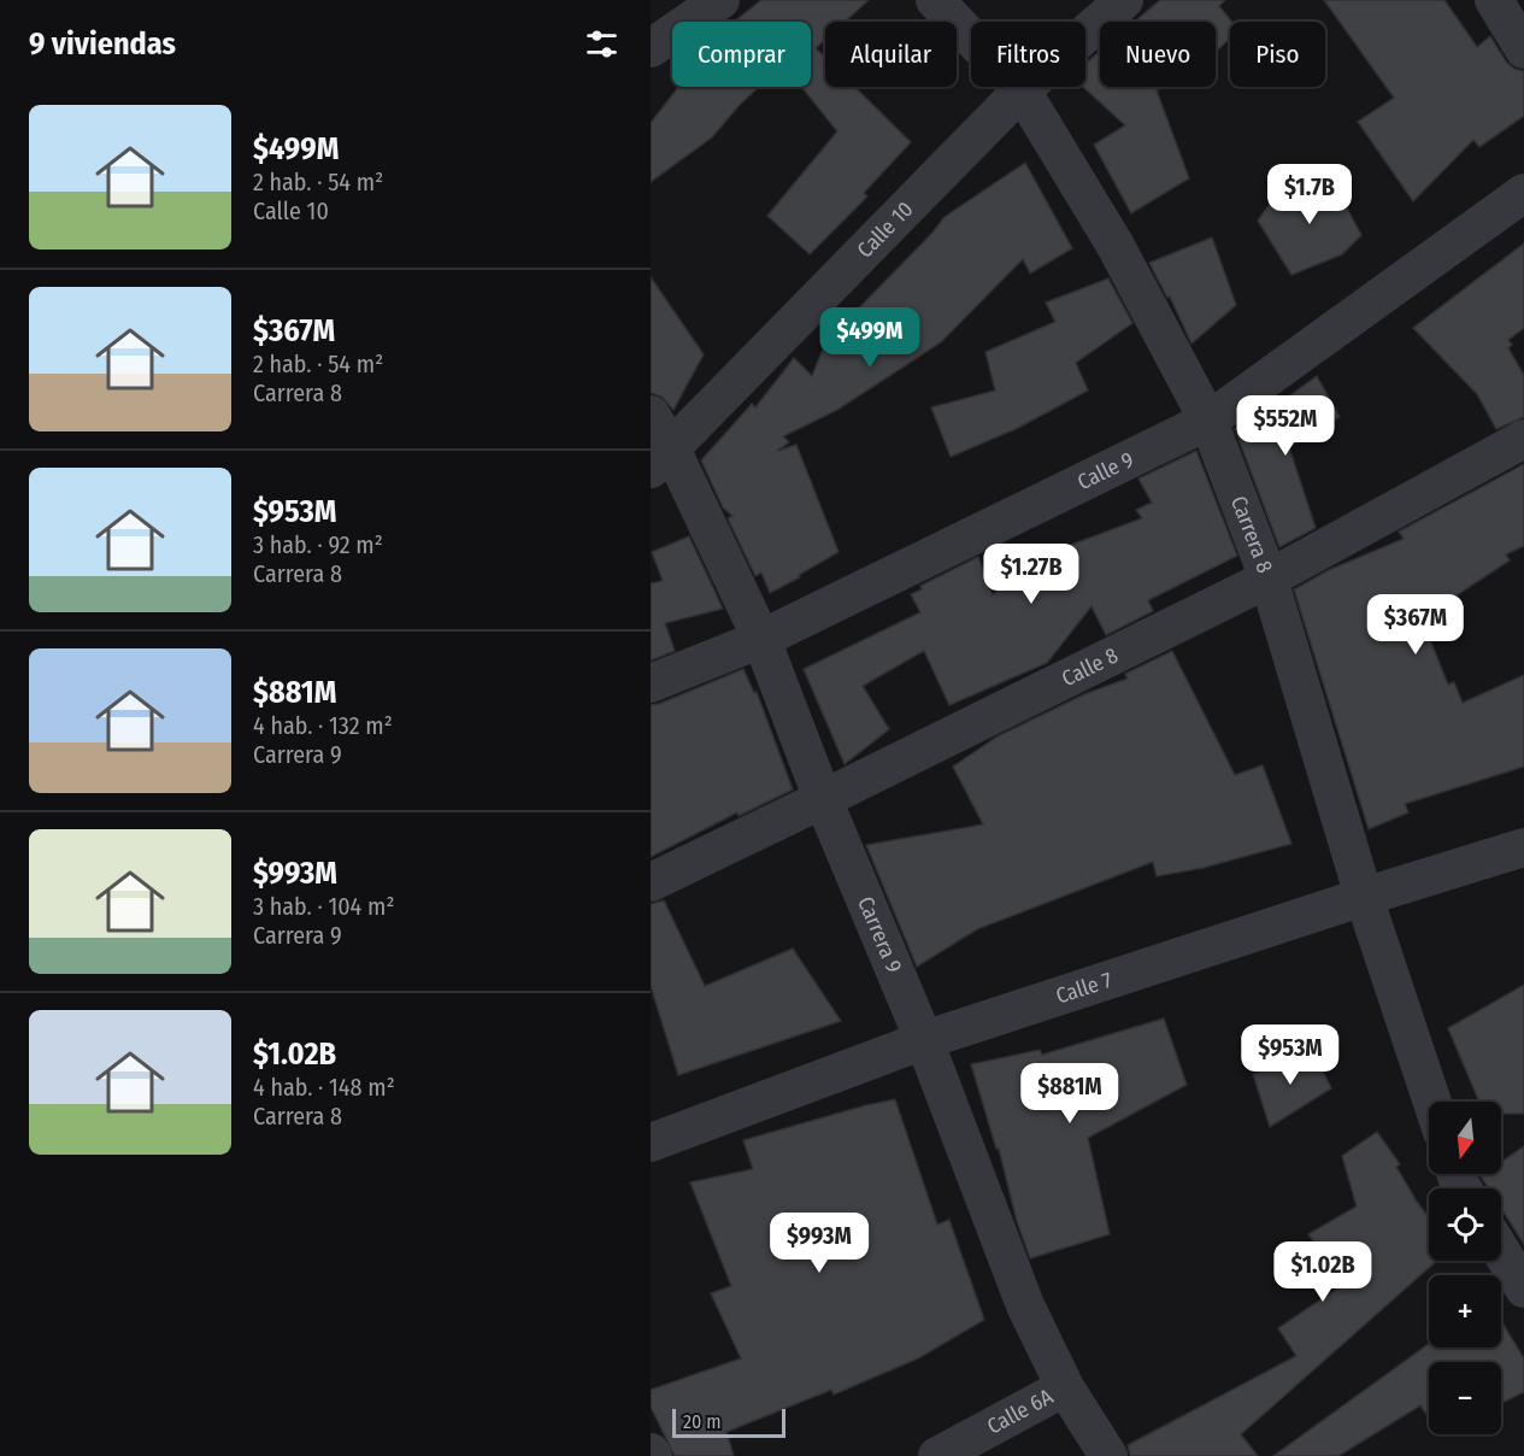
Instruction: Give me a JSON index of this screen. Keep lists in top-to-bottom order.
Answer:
{
  "streets": {
    "street": [
      "Calle 10",
      "Calle 9",
      "Carrera 8",
      "Calle 8",
      "Carrera 9",
      "Calle 7",
      "Calle 6A"
    ]
  },
  "crossings": [
    ["Calle 10", "Carrera 8"],
    ["Calle 10", "Carrera 9"],
    ["Calle 9", "Carrera 8"],
    ["Calle 9", "Carrera 9"],
    ["Carrera 8", "Calle 8"],
    ["Carrera 8", "Calle 7"],
    ["Calle 8", "Carrera 9"],
    ["Carrera 9", "Calle 7"],
    ["Carrera 9", "Calle 6A"]
  ],
  "scale_bar": "20 m",
  "north": "bottom",
  "page": {
    "heading": "9 viviendas",
    "chip": [
      "Comprar",
      "Alquilar",
      "Filtros",
      "Nuevo",
      "Piso"
    ],
    "list": [
      {
        "name": "$499M",
        "note": "2 hab. · 54 m² · Calle 10"
      },
      {
        "name": "$367M",
        "note": "2 hab. · 54 m² · Carrera 8"
      },
      {
        "name": "$953M",
        "note": "3 hab. · 92 m² · Carrera 8"
      },
      {
        "name": "$881M",
        "note": "4 hab. · 132 m² · Carrera 9"
      },
      {
        "name": "$993M",
        "note": "3 hab. · 104 m² · Carrera 9"
      },
      {
        "name": "$1.02B",
        "note": "4 hab. · 148 m² · Carrera 8"
      }
    ],
    "price": [
      "$1.7B",
      "$499M",
      "$552M",
      "$1.27B",
      "$367M",
      "$953M",
      "$881M",
      "$993M",
      "$1.02B"
    ],
    "map_buttons": ["+", "−"],
    "scale": "20 m"
  }
}
